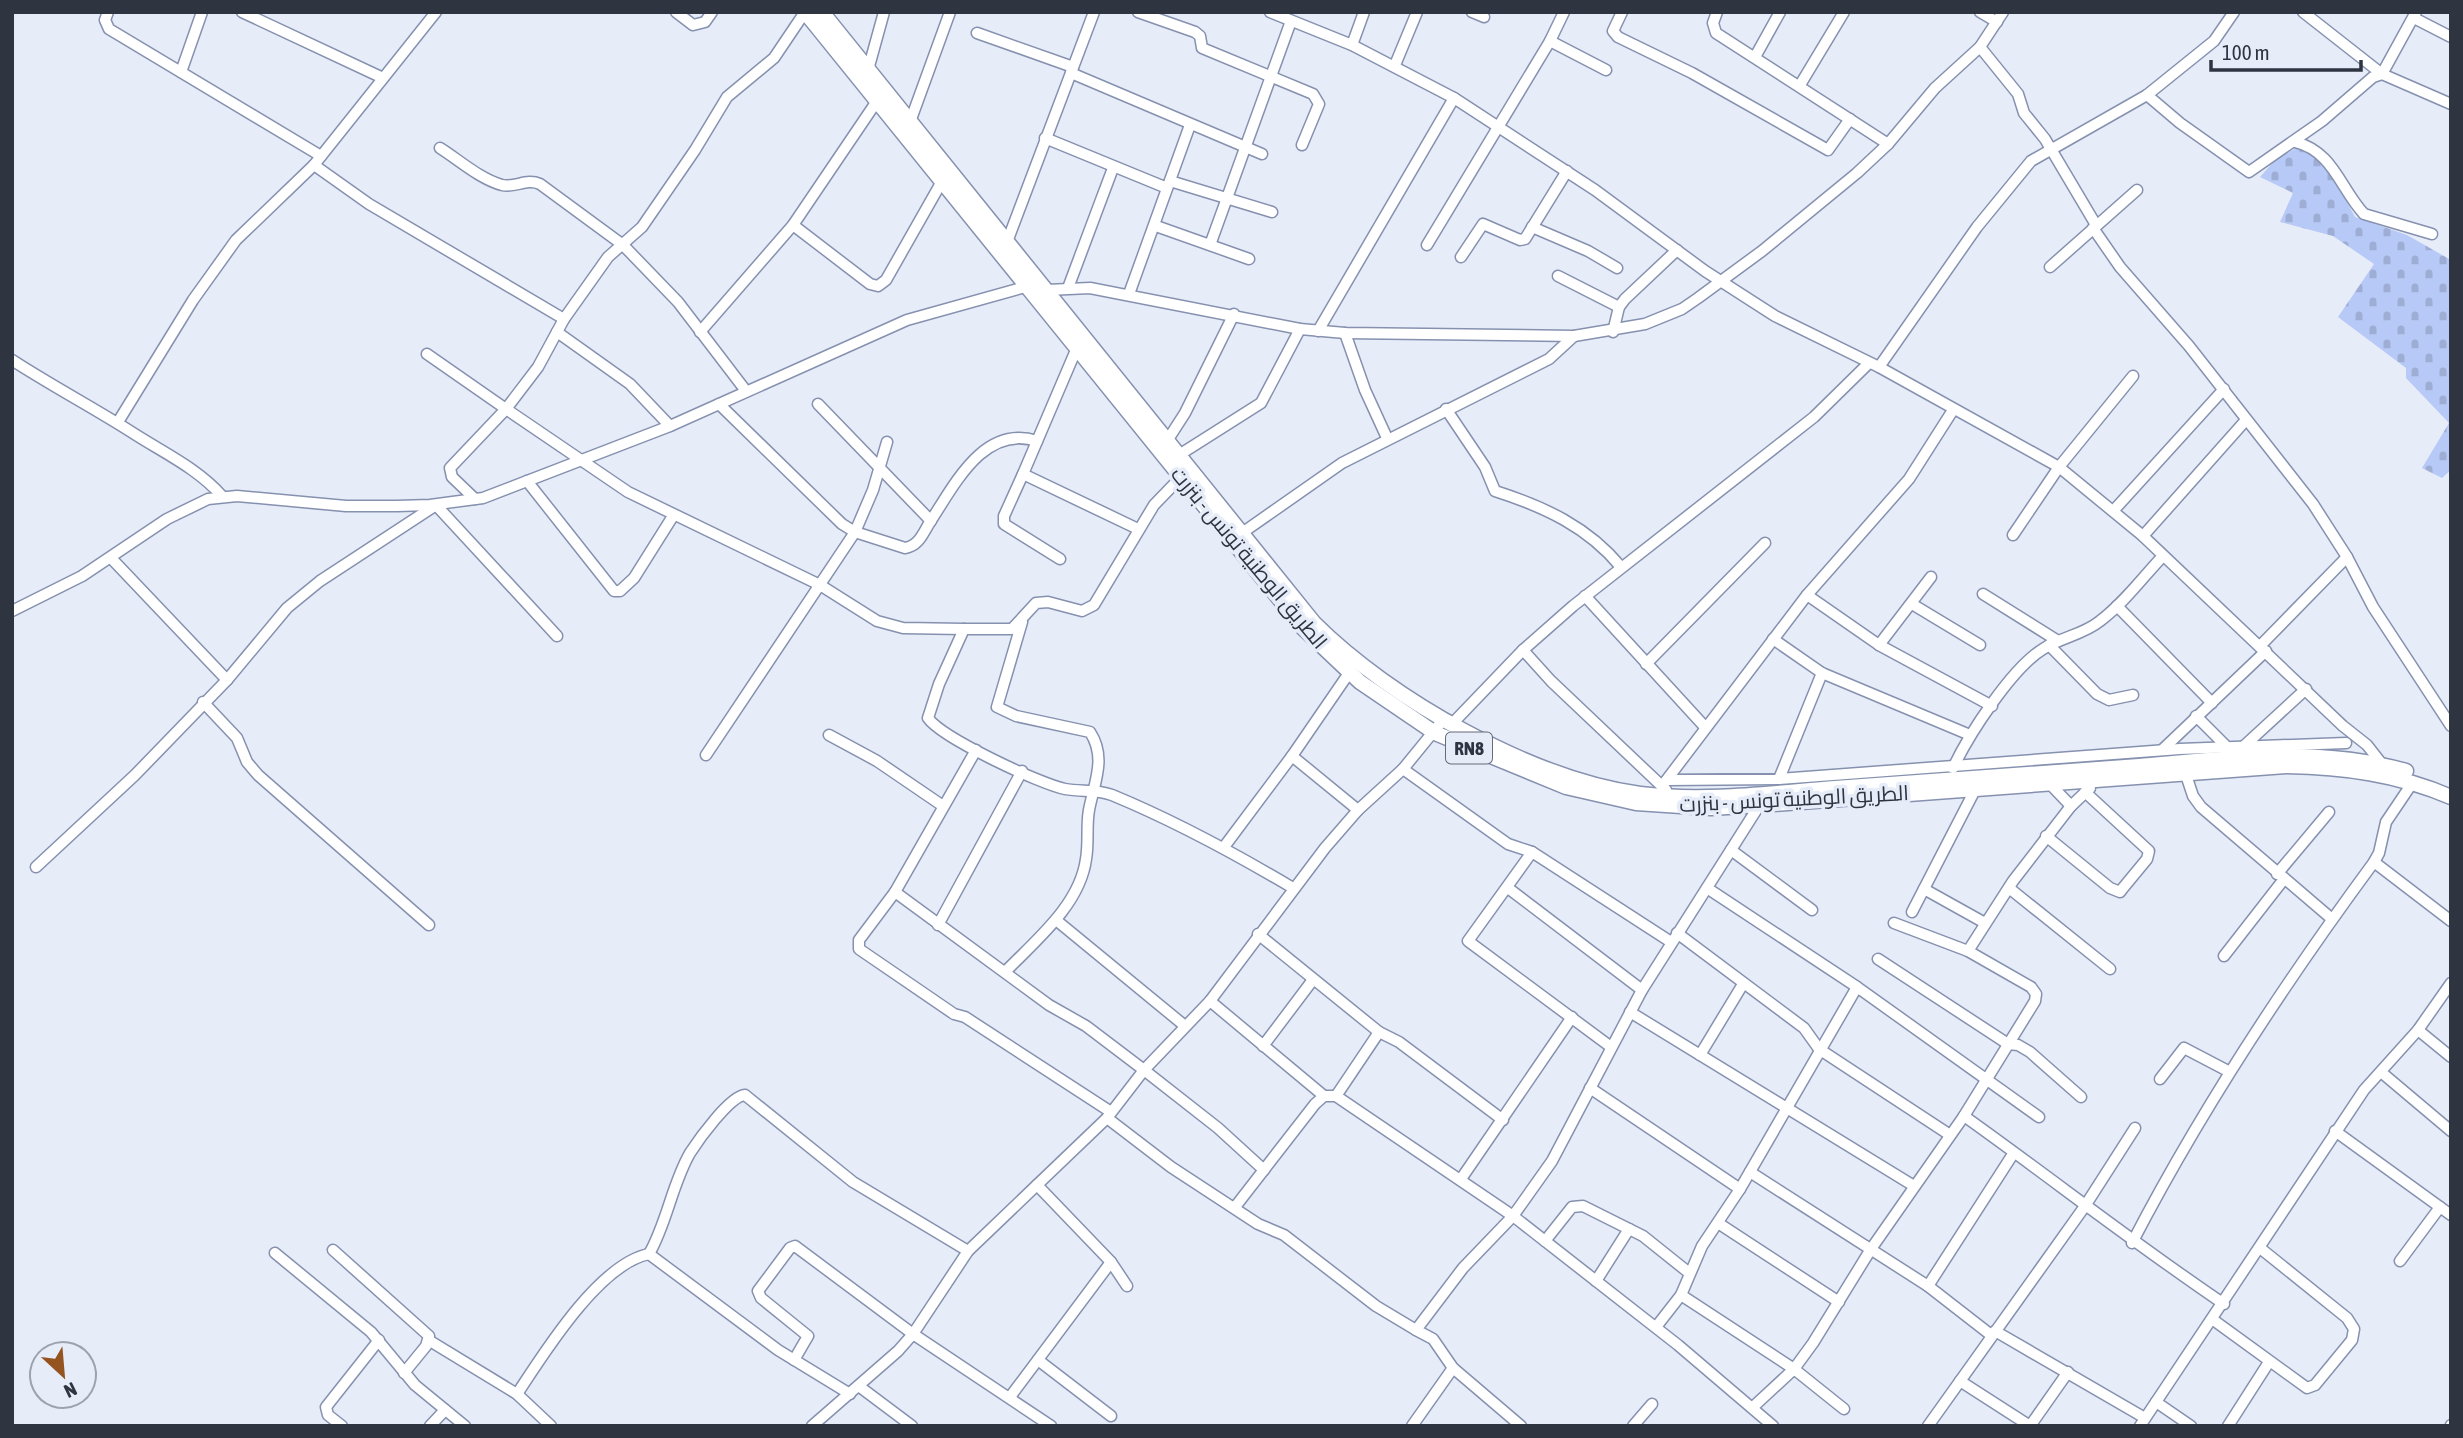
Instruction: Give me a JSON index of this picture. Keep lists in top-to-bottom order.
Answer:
{
  "streets": {
    "main road": ["الطريق الوطنية تونس - بنزرت", "RN8"]
  },
  "scale_bar": "100 m",
  "north": "bottom right"
}
